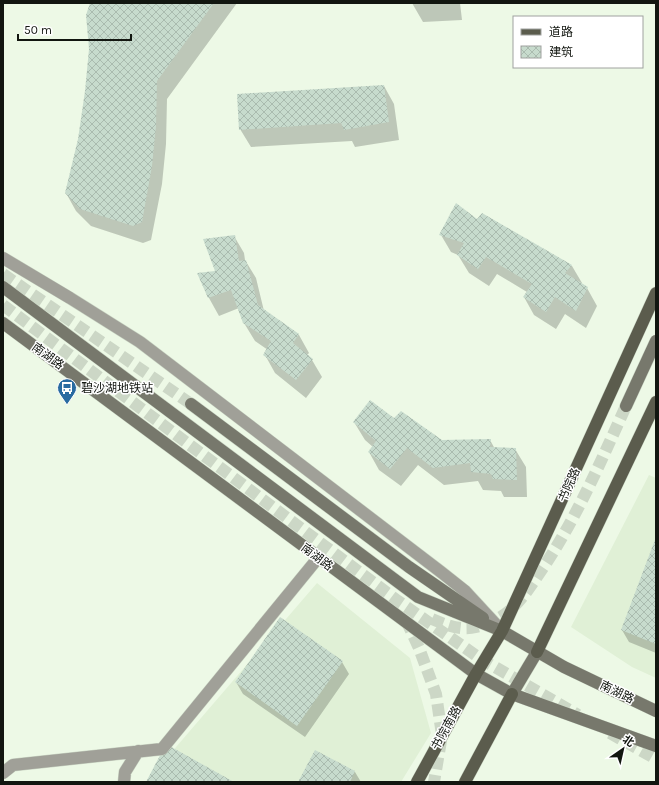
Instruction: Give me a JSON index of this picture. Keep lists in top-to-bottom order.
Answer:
{
  "streets": {
    "main road": ["南湖路", "书院路", "书院南路"]
  },
  "crossings": [
    ["南湖路", "书院路"],
    ["南湖路", "书院南路"],
    ["书院路", "书院南路"]
  ],
  "places": {
    "bus stop": ["碧沙湖地铁站"]
  },
  "legend": ["道路", "建筑"],
  "scale_bar": "50 m",
  "north": "top right"
}
